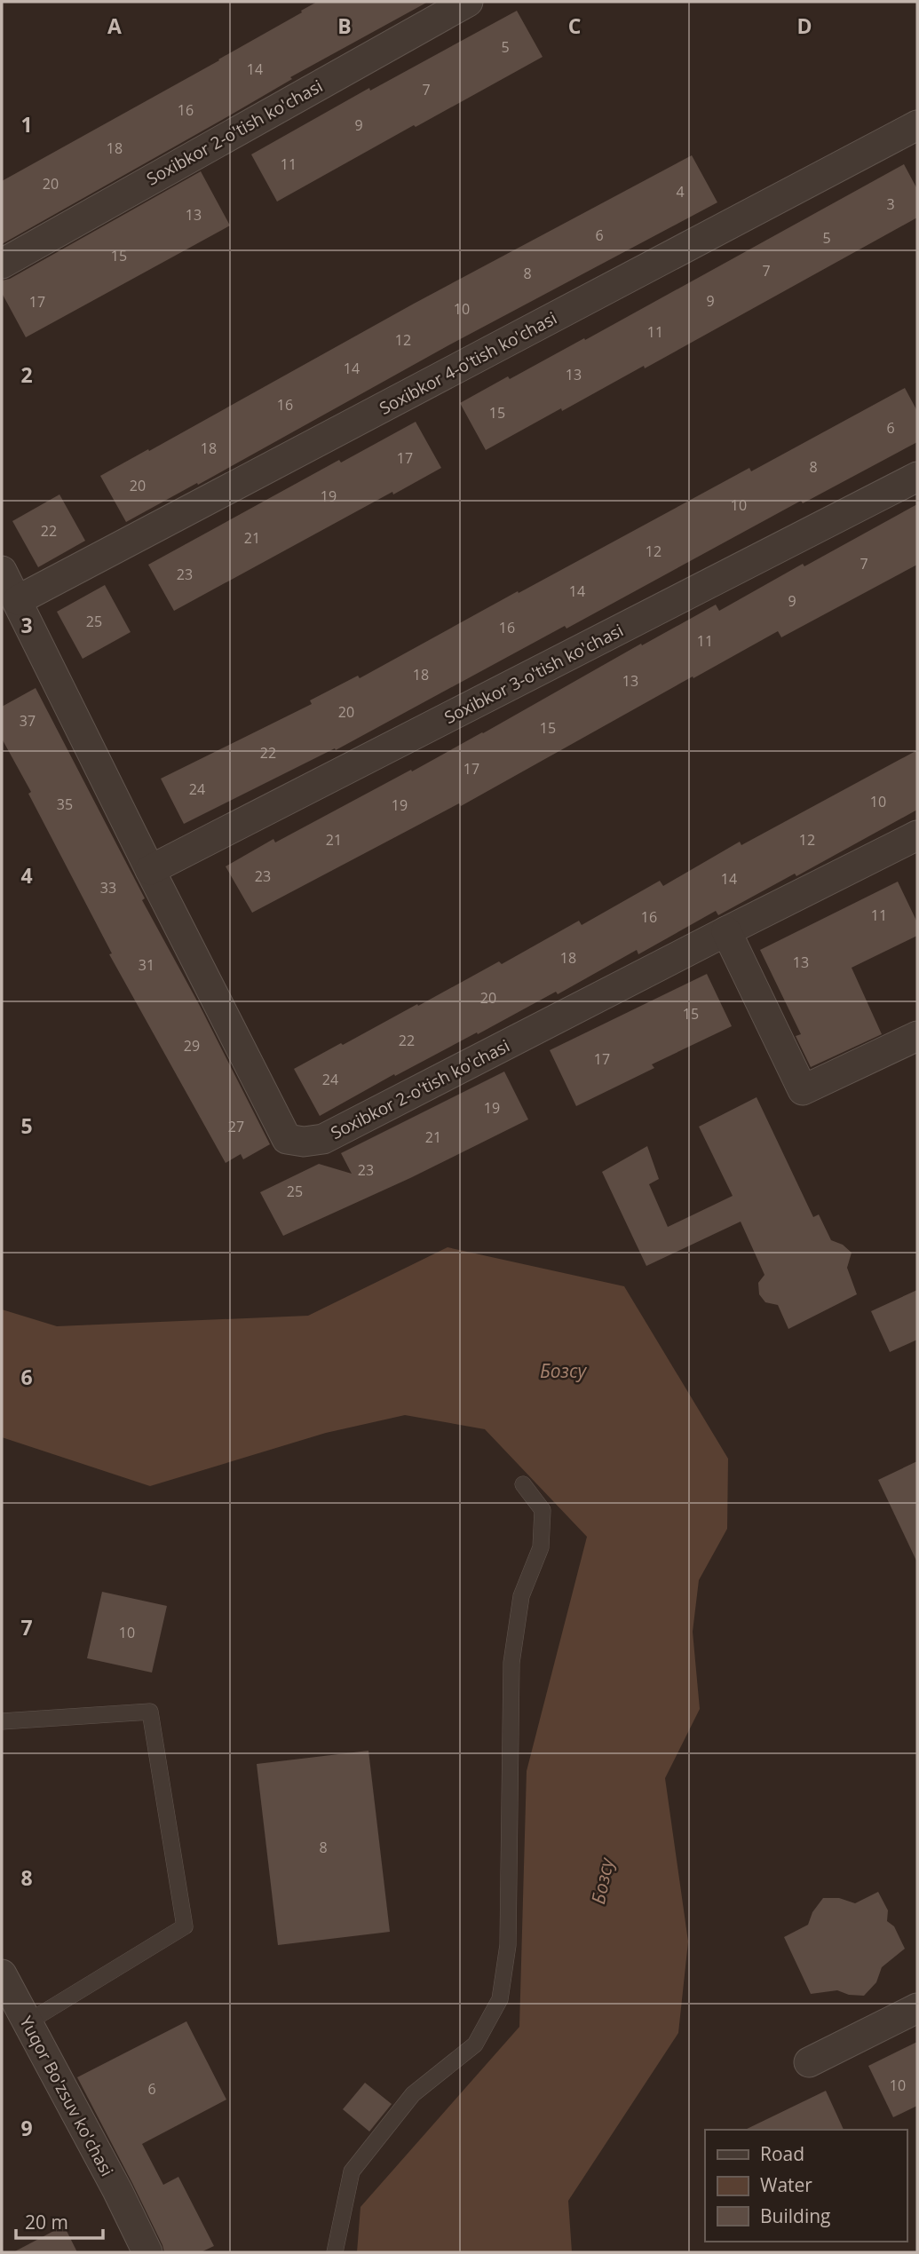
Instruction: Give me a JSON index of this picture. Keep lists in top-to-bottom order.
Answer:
{
  "streets": {
    "street": [
      "Soxibkor 2-o'tish ko'chasi",
      "Soxibkor 4-o'tish ko'chasi",
      "Soxibkor 3-o'tish ko'chasi",
      "Yuqor Bo'zsuv ko'chasi"
    ]
  },
  "crossings": [
    ["Soxibkor 2-o'tish ko'chasi", "Soxibkor 4-o'tish ko'chasi"],
    ["Soxibkor 2-o'tish ko'chasi", "Soxibkor 3-o'tish ko'chasi"]
  ],
  "water": ["Бозсу"],
  "house_numbers": [
    "5",
    "14",
    "7",
    "16",
    "9",
    "18",
    "11",
    "20",
    "4",
    "3",
    "13",
    "6",
    "5",
    "15",
    "7",
    "8",
    "9",
    "17",
    "10",
    "11",
    "12",
    "14",
    "13",
    "16",
    "15",
    "6",
    "18",
    "17",
    "8",
    "20",
    "19",
    "10",
    "22",
    "21",
    "12",
    "7",
    "23",
    "14",
    "9",
    "25",
    "16",
    "11",
    "18",
    "13",
    "20",
    "37",
    "15",
    "22",
    "17",
    "24",
    "10",
    "35",
    "19",
    "21",
    "12",
    "23",
    "14",
    "33",
    "11",
    "16",
    "18",
    "13",
    "31",
    "20",
    "15",
    "22",
    "29",
    "17",
    "24",
    "19",
    "27",
    "21",
    "23",
    "25",
    "10",
    "8",
    "10",
    "6"
  ],
  "legend": ["Road", "Water", "Building"],
  "scale_bar": "20 m",
  "grid": {
    "columns": [
      "A",
      "B",
      "C",
      "D"
    ],
    "rows": [
      "1",
      "2",
      "3",
      "4",
      "5",
      "6",
      "7",
      "8",
      "9"
    ]
  }
}
